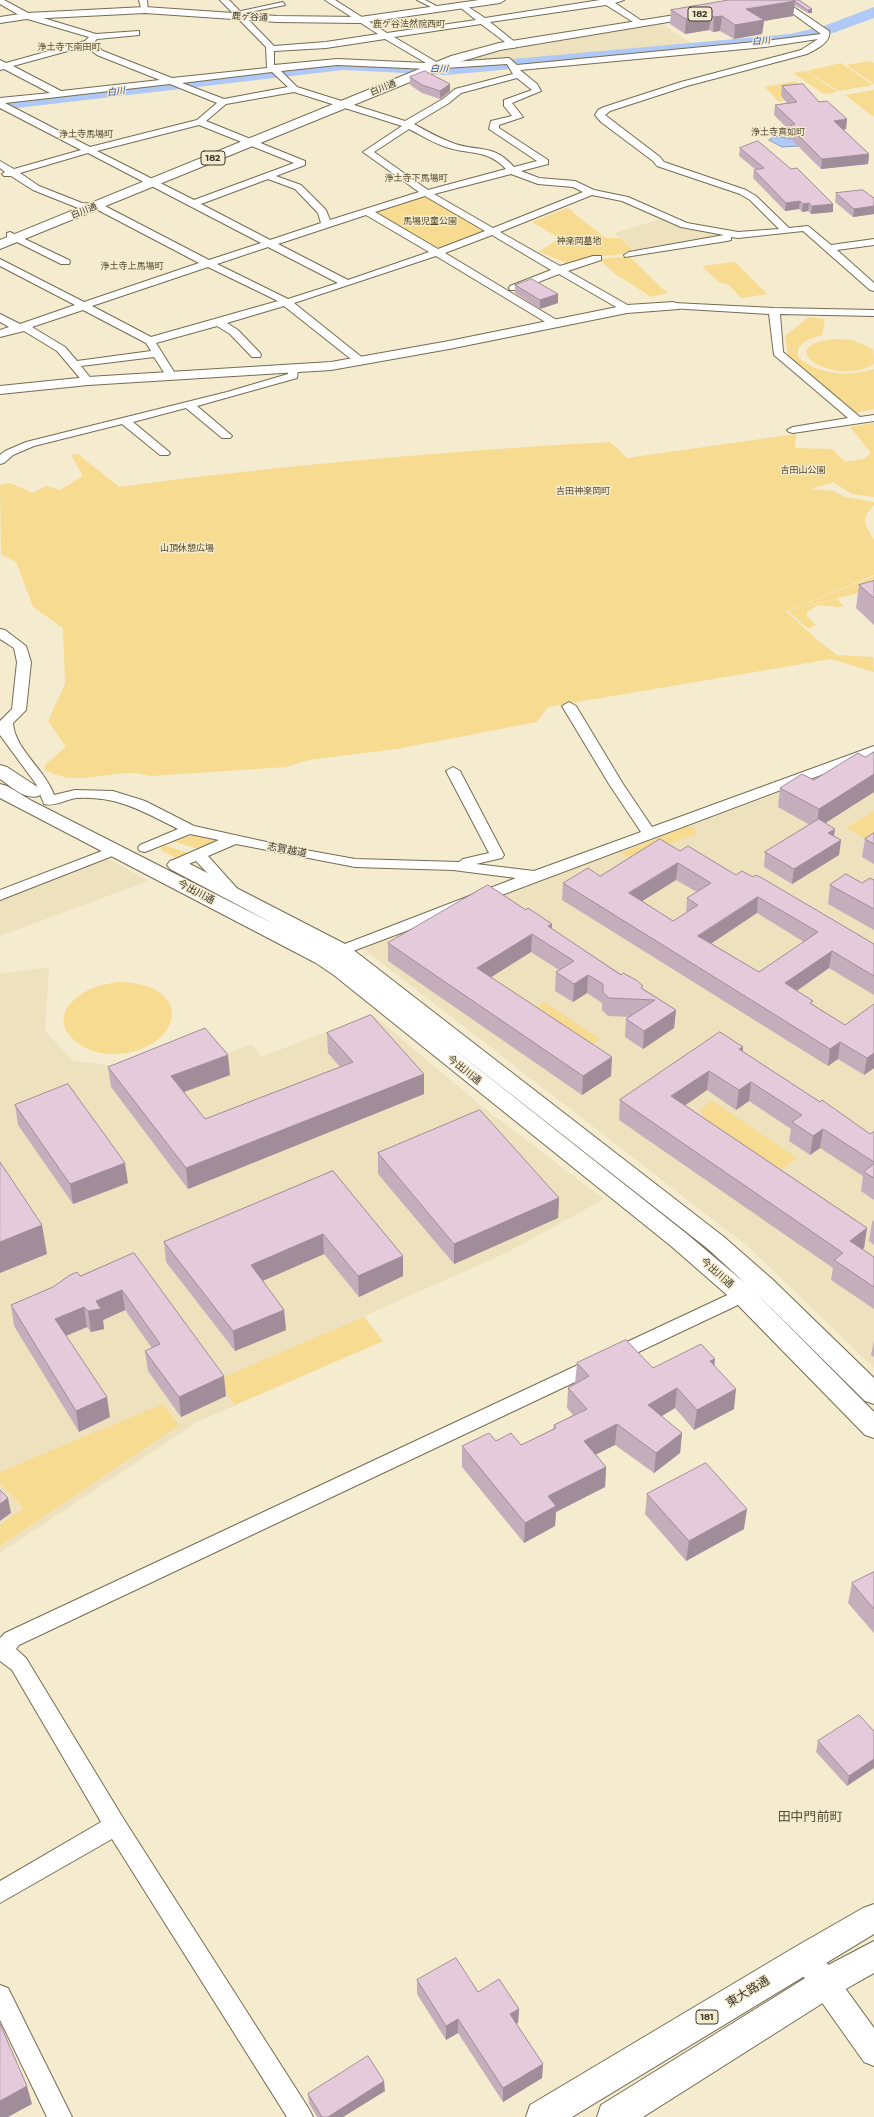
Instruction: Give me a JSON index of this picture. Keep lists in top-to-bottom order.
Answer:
{
  "streets": {
    "main road": [
      "182",
      "白川通",
      "今出川通",
      "東大路通",
      "181"
    ],
    "street": ["鹿ヶ谷通", "志賀越道"]
  },
  "crossings": [
    ["志賀越道", "今出川通"]
  ],
  "districts": [
    "鹿ケ谷法然院西町",
    "浄土寺下南田町",
    "浄土寺真如町",
    "浄土寺馬場町",
    "浄土寺下馬場町",
    "浄土寺上馬場町",
    "吉田神楽岡町",
    "田中門前町"
  ],
  "water": ["白川"],
  "parks": [
    "馬場児童公園",
    "神楽岡墓地",
    "吉田山公園",
    "山頂休憩広場"
  ]
}
